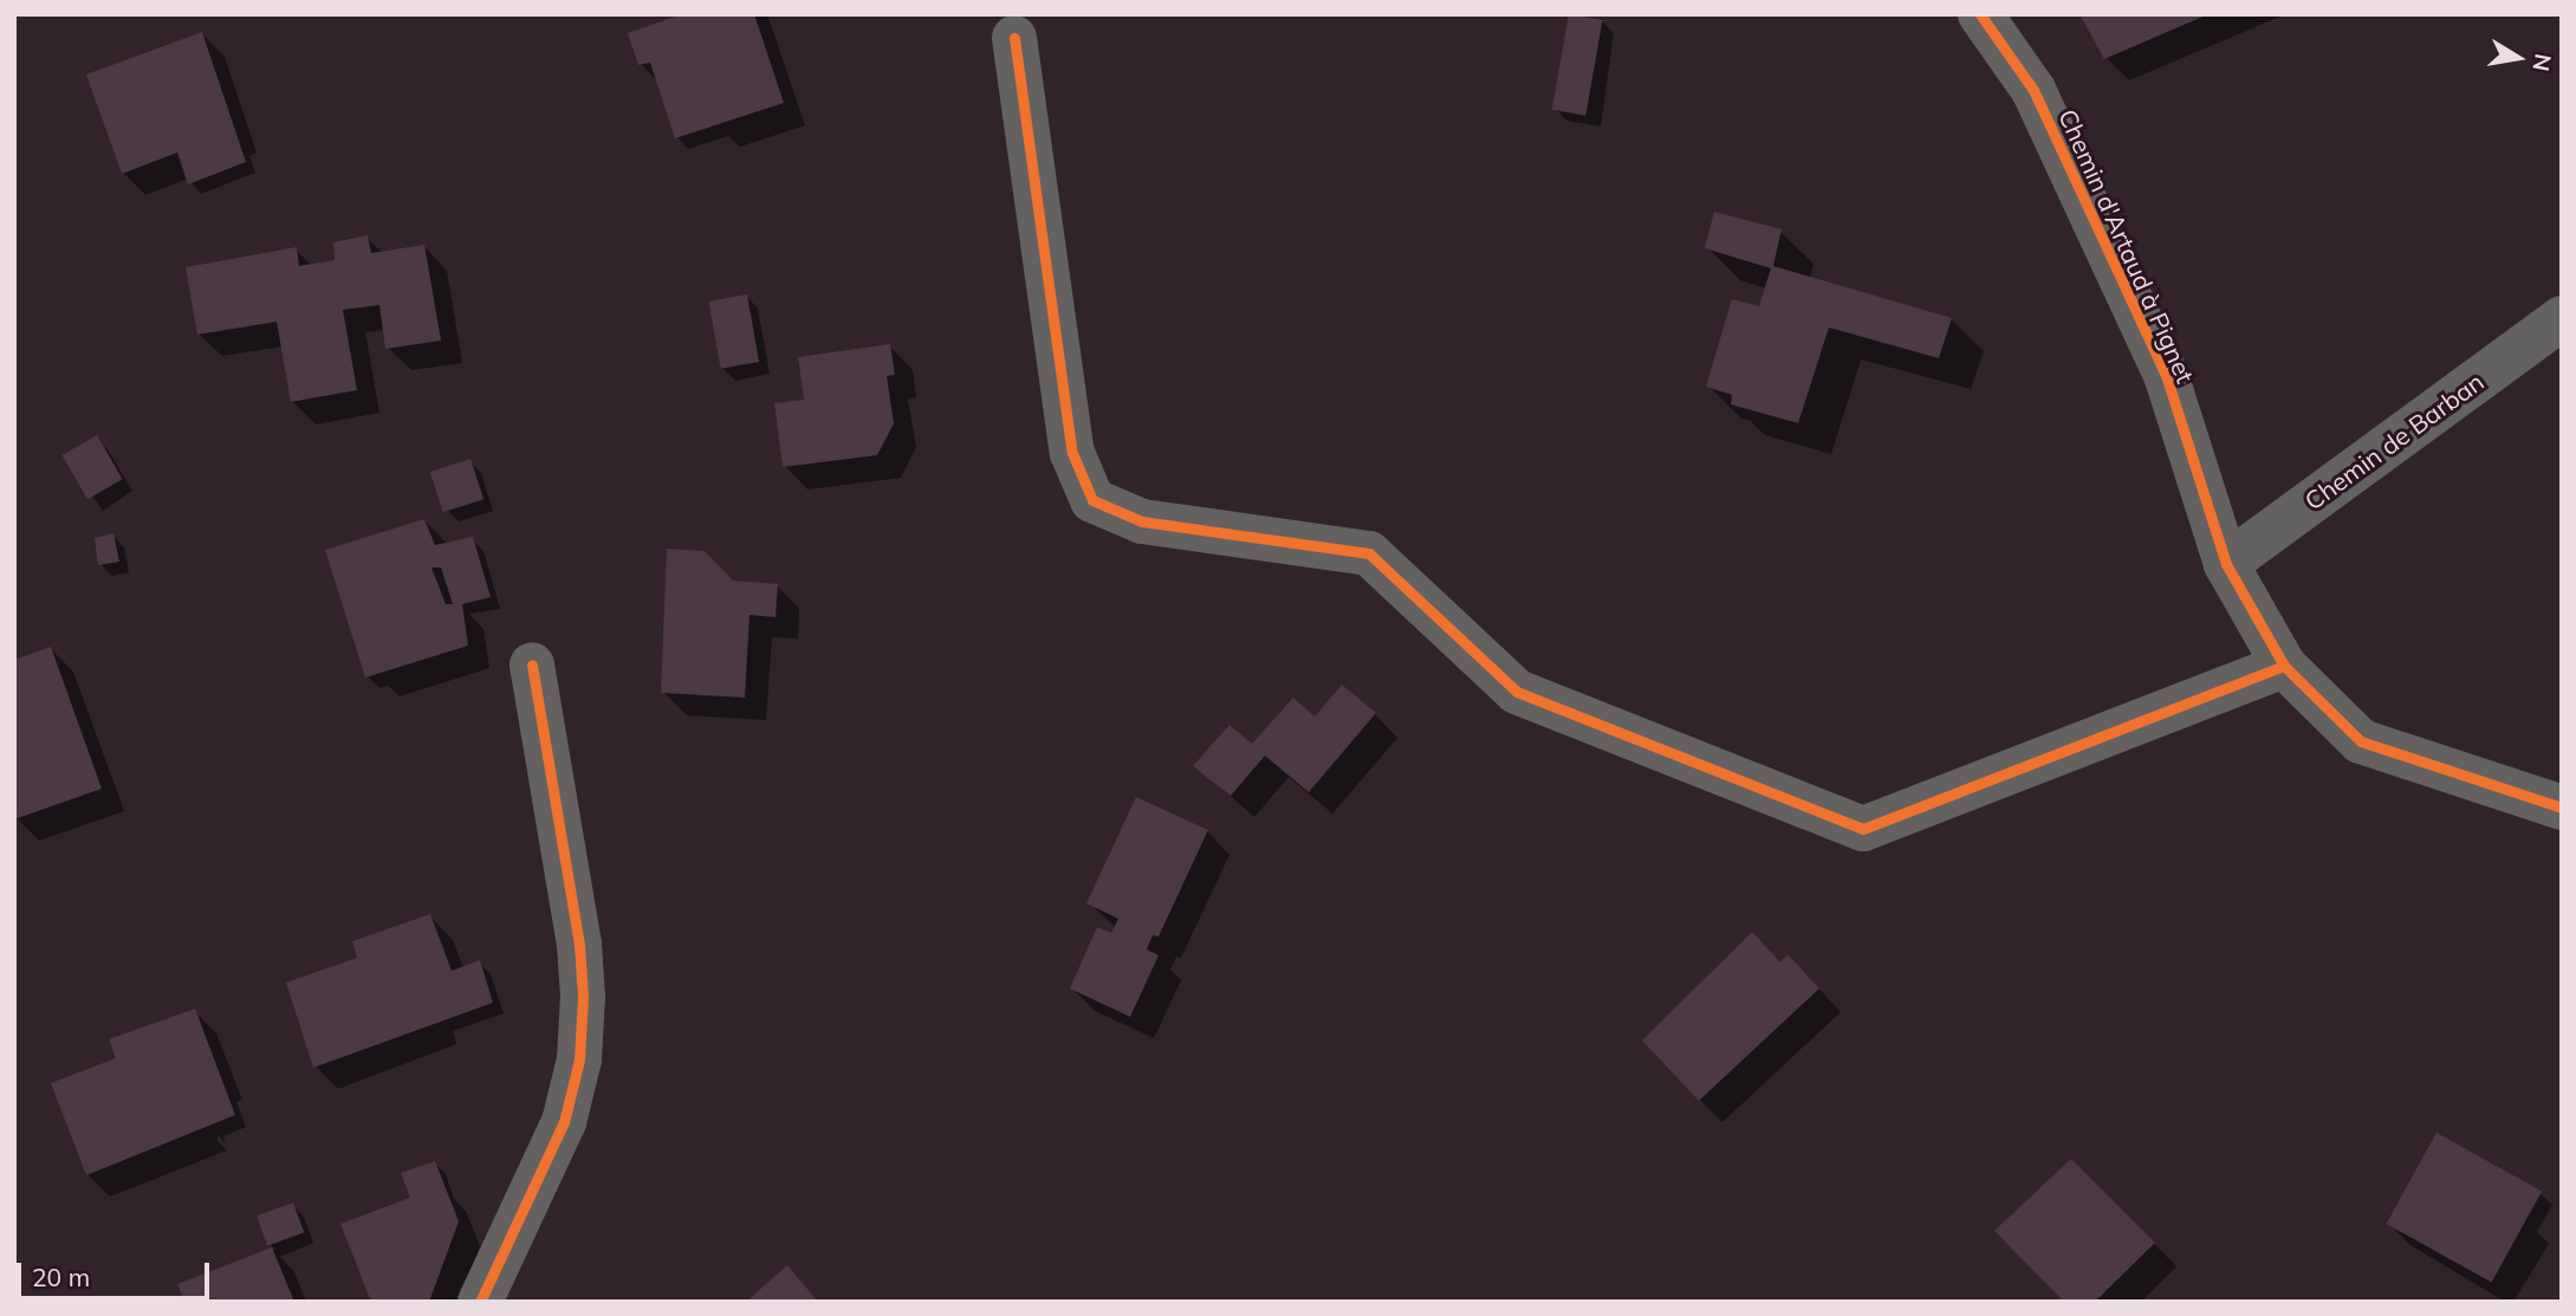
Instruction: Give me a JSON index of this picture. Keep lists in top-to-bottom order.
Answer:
{
  "streets": {
    "street": ["Chemin d'Artaud à Pignet", "Chemin de Barban"]
  },
  "crossings": [
    ["Chemin d'Artaud à Pignet", "Chemin de Barban"]
  ],
  "scale_bar": "20 m",
  "north": "right"
}
